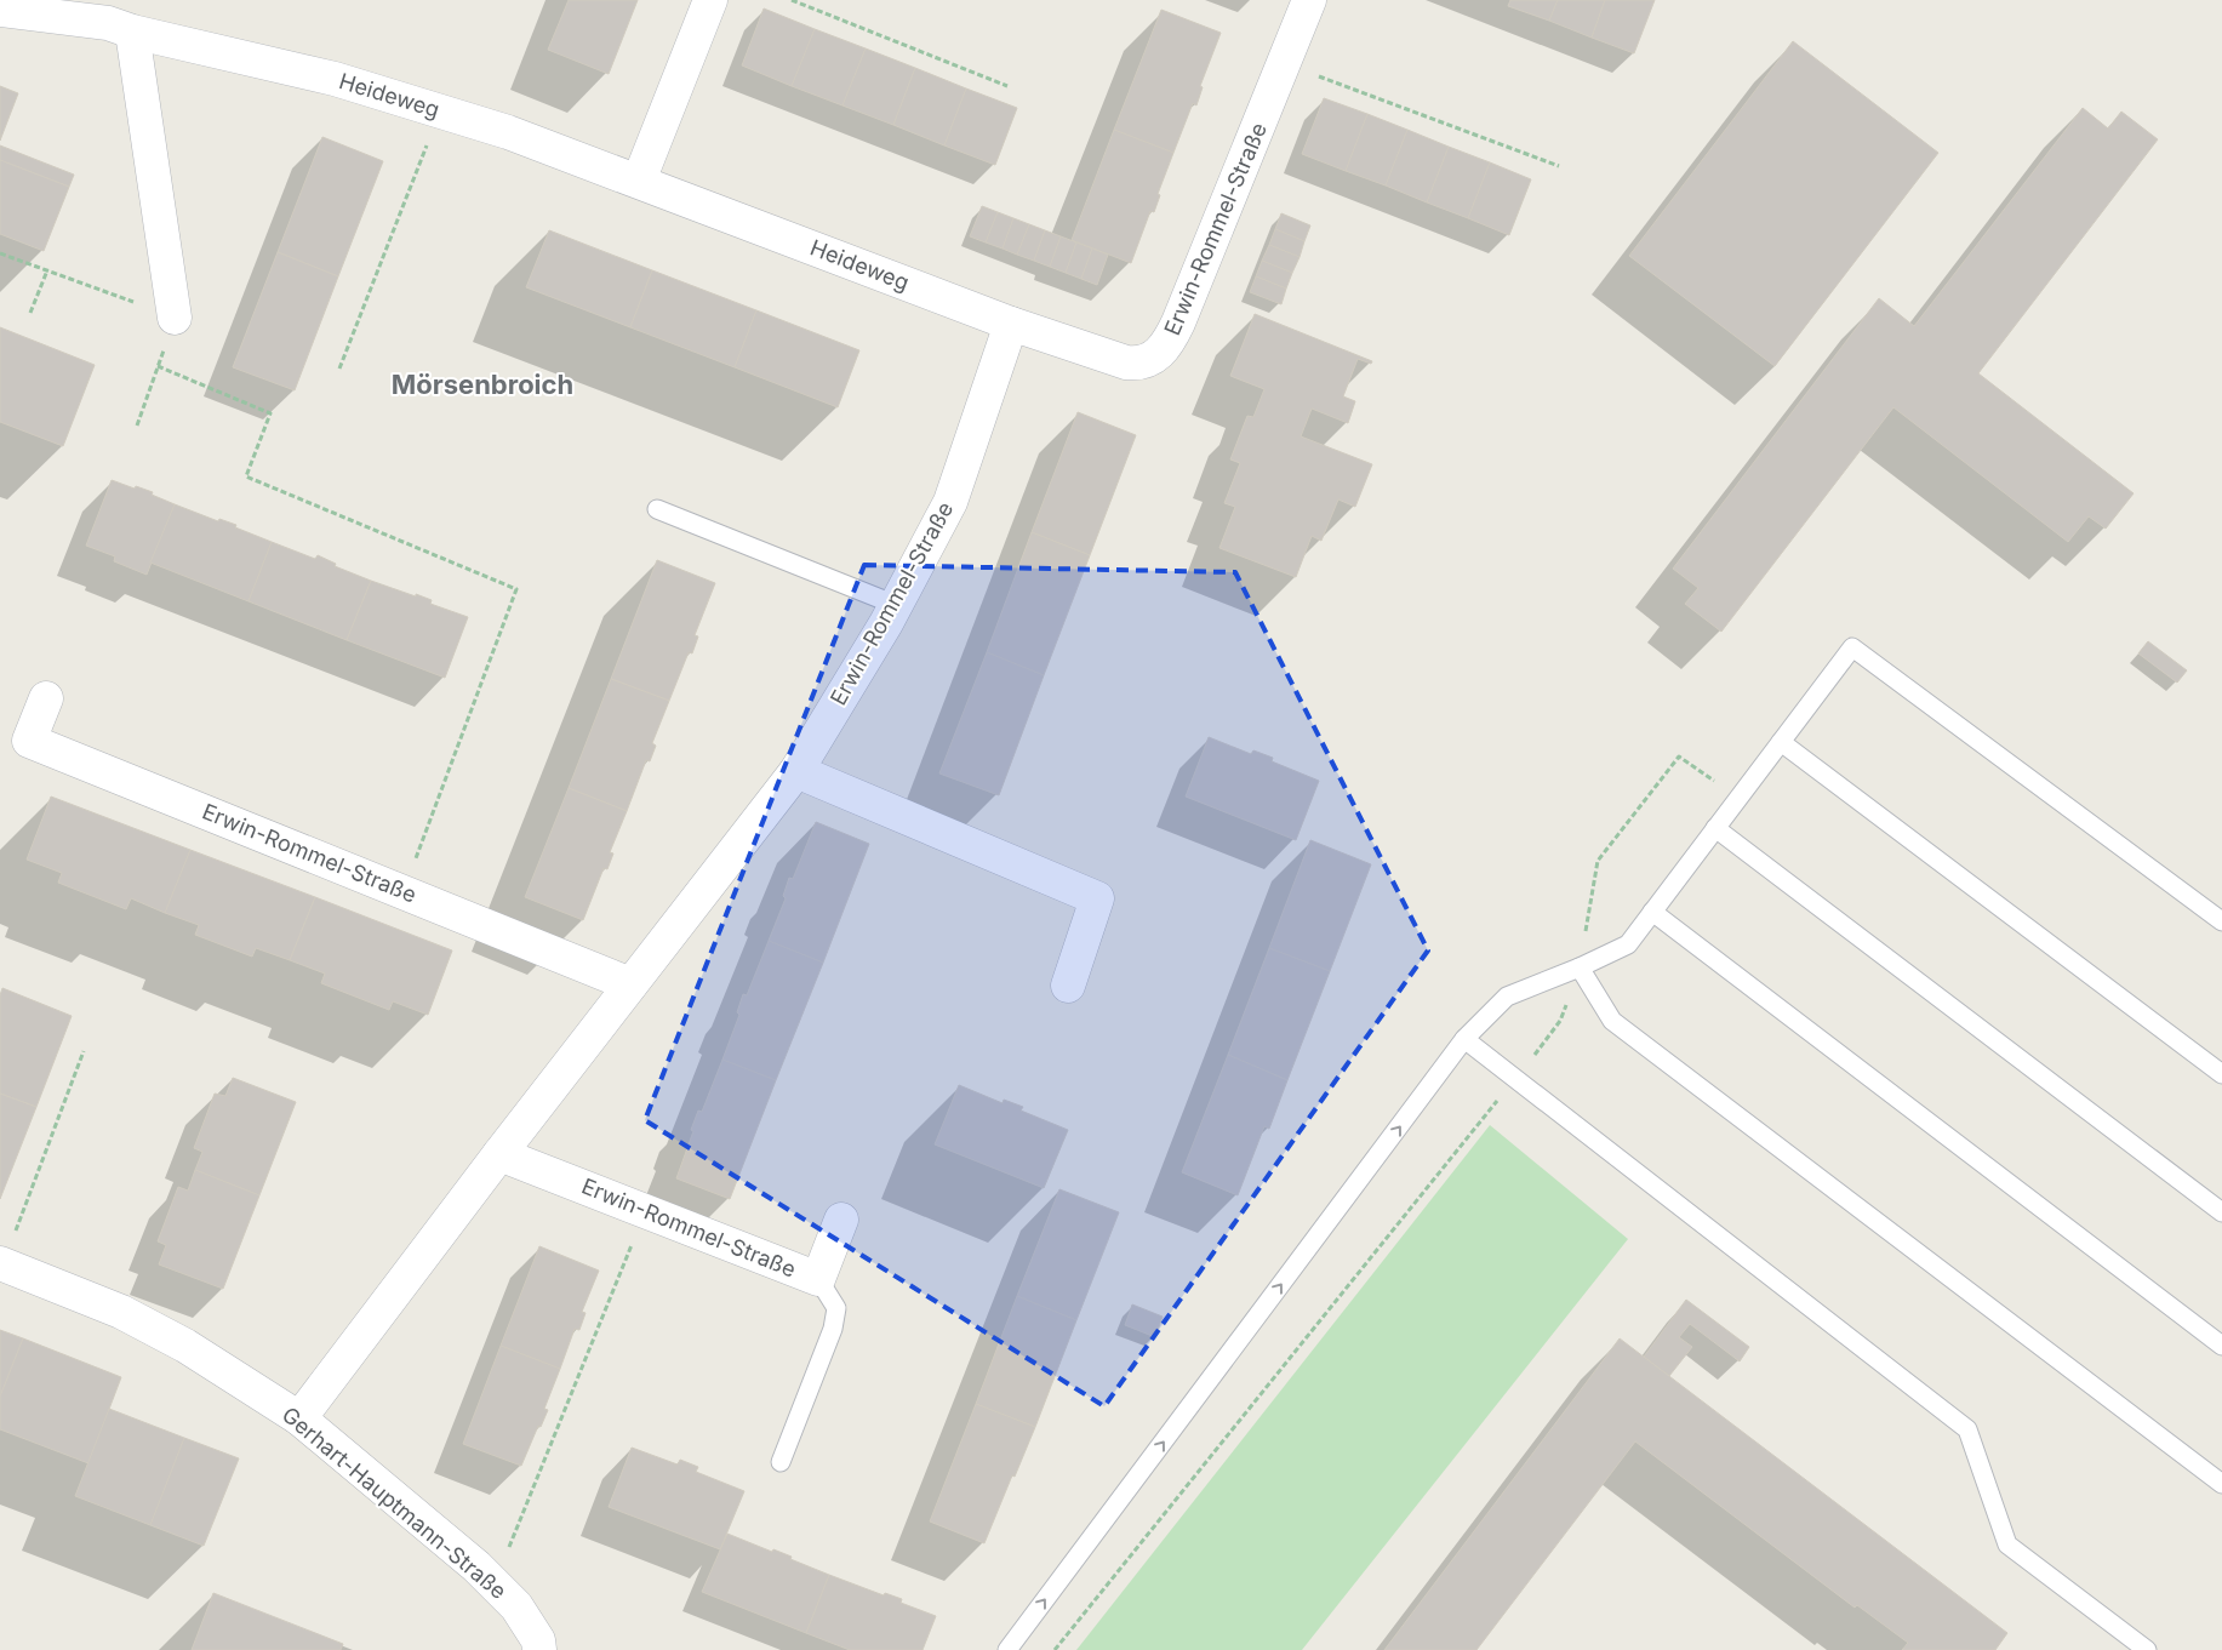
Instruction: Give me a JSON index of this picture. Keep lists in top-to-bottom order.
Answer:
{
  "streets": {
    "street": ["Heideweg", "Erwin-Rommel-Straße", "Gerhart-Hauptmann-Straße"]
  },
  "crossings": [
    ["Heideweg", "Erwin-Rommel-Straße"],
    ["Erwin-Rommel-Straße", "Gerhart-Hauptmann-Straße"]
  ],
  "districts": ["Mörsenbroich"]
}
